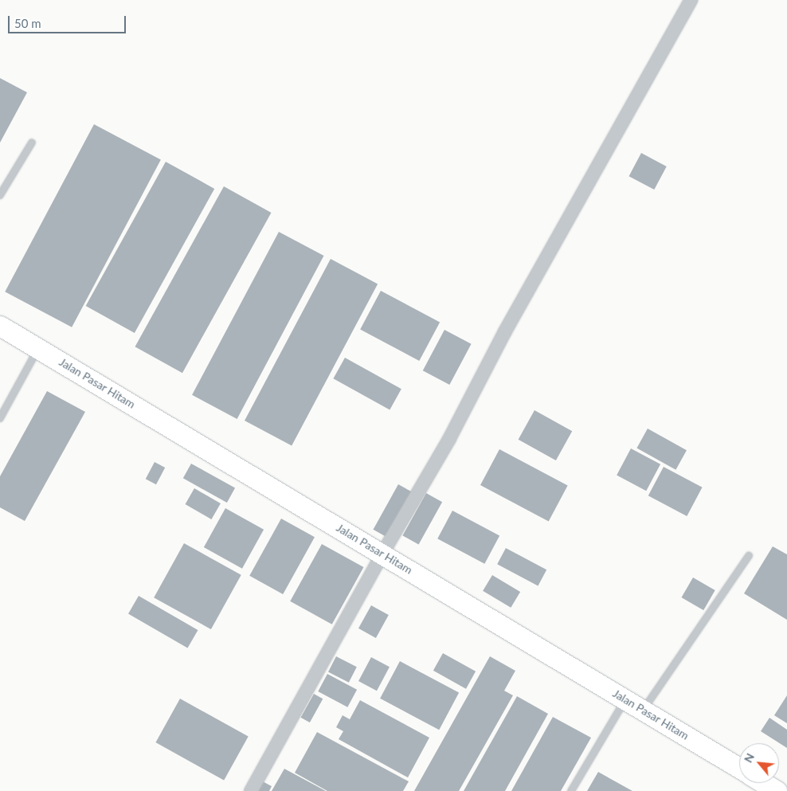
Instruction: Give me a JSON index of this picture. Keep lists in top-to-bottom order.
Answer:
{
  "streets": {
    "main road": ["Jalan Pasar Hitam"]
  },
  "scale_bar": "50 m",
  "north": "top left"
}
